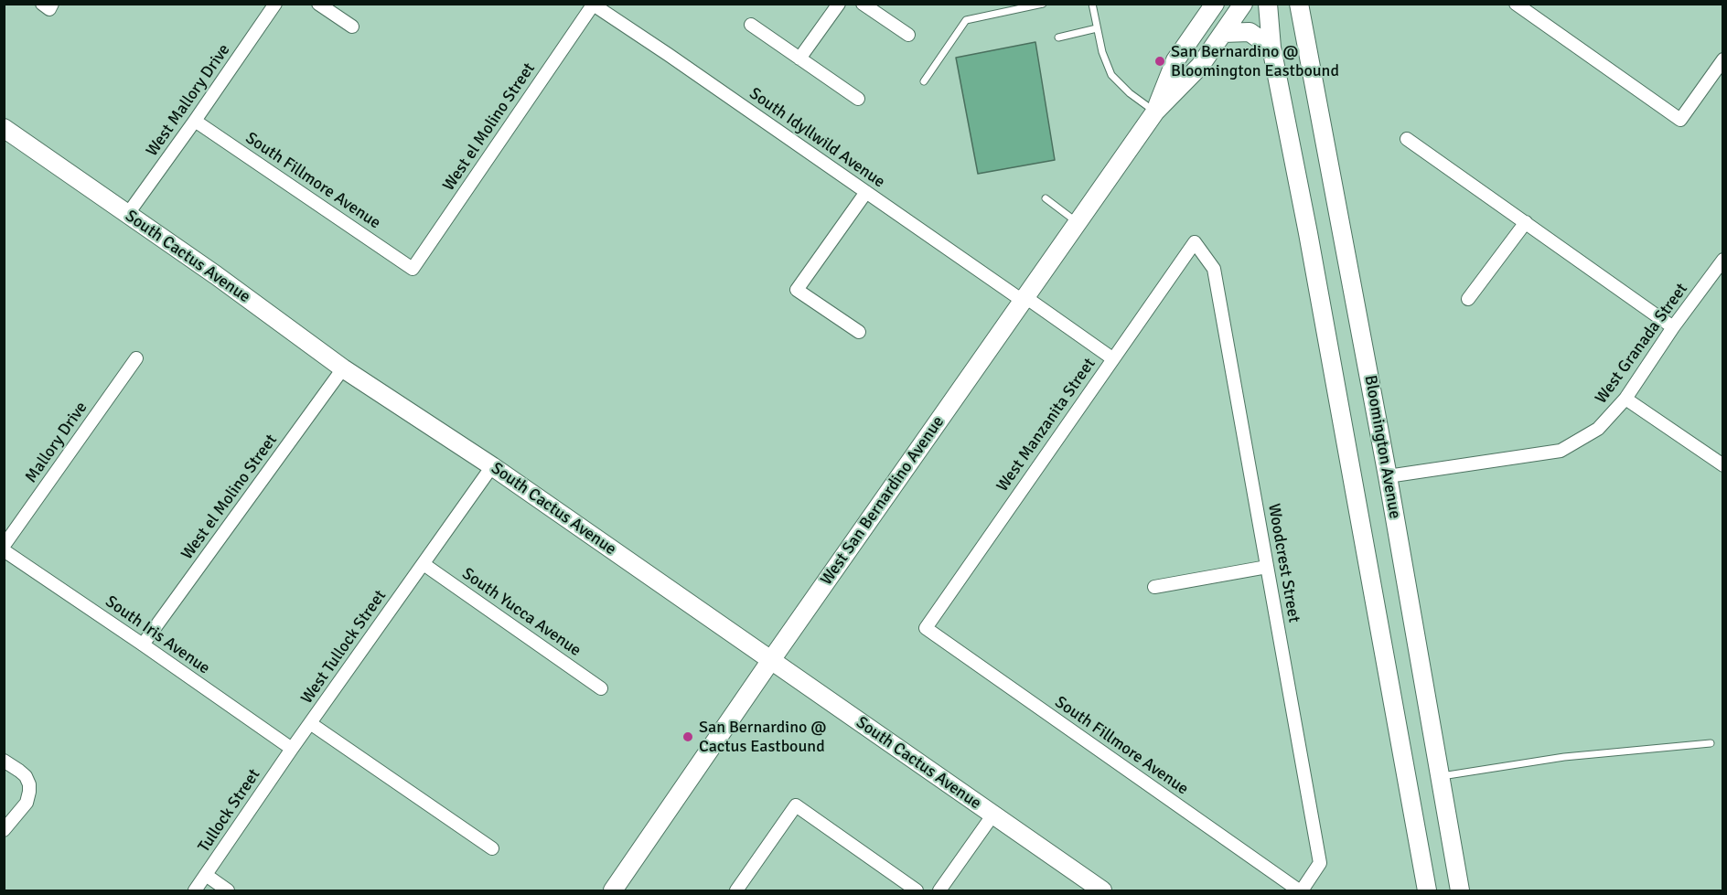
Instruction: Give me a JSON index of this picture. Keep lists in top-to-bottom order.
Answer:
{
  "streets": {
    "main road": ["South Cactus Avenue", "Bloomington Avenue", "West San Bernardino Avenue"],
    "street": [
      "West Mallory Drive",
      "West el Molino Street",
      "South Idyllwild Avenue",
      "South Fillmore Avenue",
      "West Granada Street",
      "West Manzanita Street",
      "Mallory Drive",
      "Woodcrest Street",
      "South Yucca Avenue",
      "South Iris Avenue",
      "West Tullock Street",
      "Tullock Street"
    ]
  },
  "crossings": [
    ["West Mallory Drive", "South Fillmore Avenue"],
    ["West Mallory Drive", "South Cactus Avenue"],
    ["West el Molino Street", "South Idyllwild Avenue"],
    ["West el Molino Street", "South Fillmore Avenue"],
    ["West el Molino Street", "South Cactus Avenue"],
    ["West el Molino Street", "South Iris Avenue"],
    ["South Idyllwild Avenue", "West Manzanita Street"],
    ["South Idyllwild Avenue", "West San Bernardino Avenue"],
    ["South Fillmore Avenue", "West Manzanita Street"],
    ["South Fillmore Avenue", "Woodcrest Street"],
    ["South Cactus Avenue", "West San Bernardino Avenue"],
    ["West Granada Street", "Bloomington Avenue"],
    ["West Manzanita Street", "Woodcrest Street"],
    ["South Yucca Avenue", "West Tullock Street"],
    ["South Iris Avenue", "West Tullock Street"],
    ["South Iris Avenue", "Tullock Street"],
    ["West Tullock Street", "Tullock Street"]
  ],
  "places": ["San Bernardino @ Bloomington Eastbound", "San Bernardino @ Cactus Eastbound"]
}
